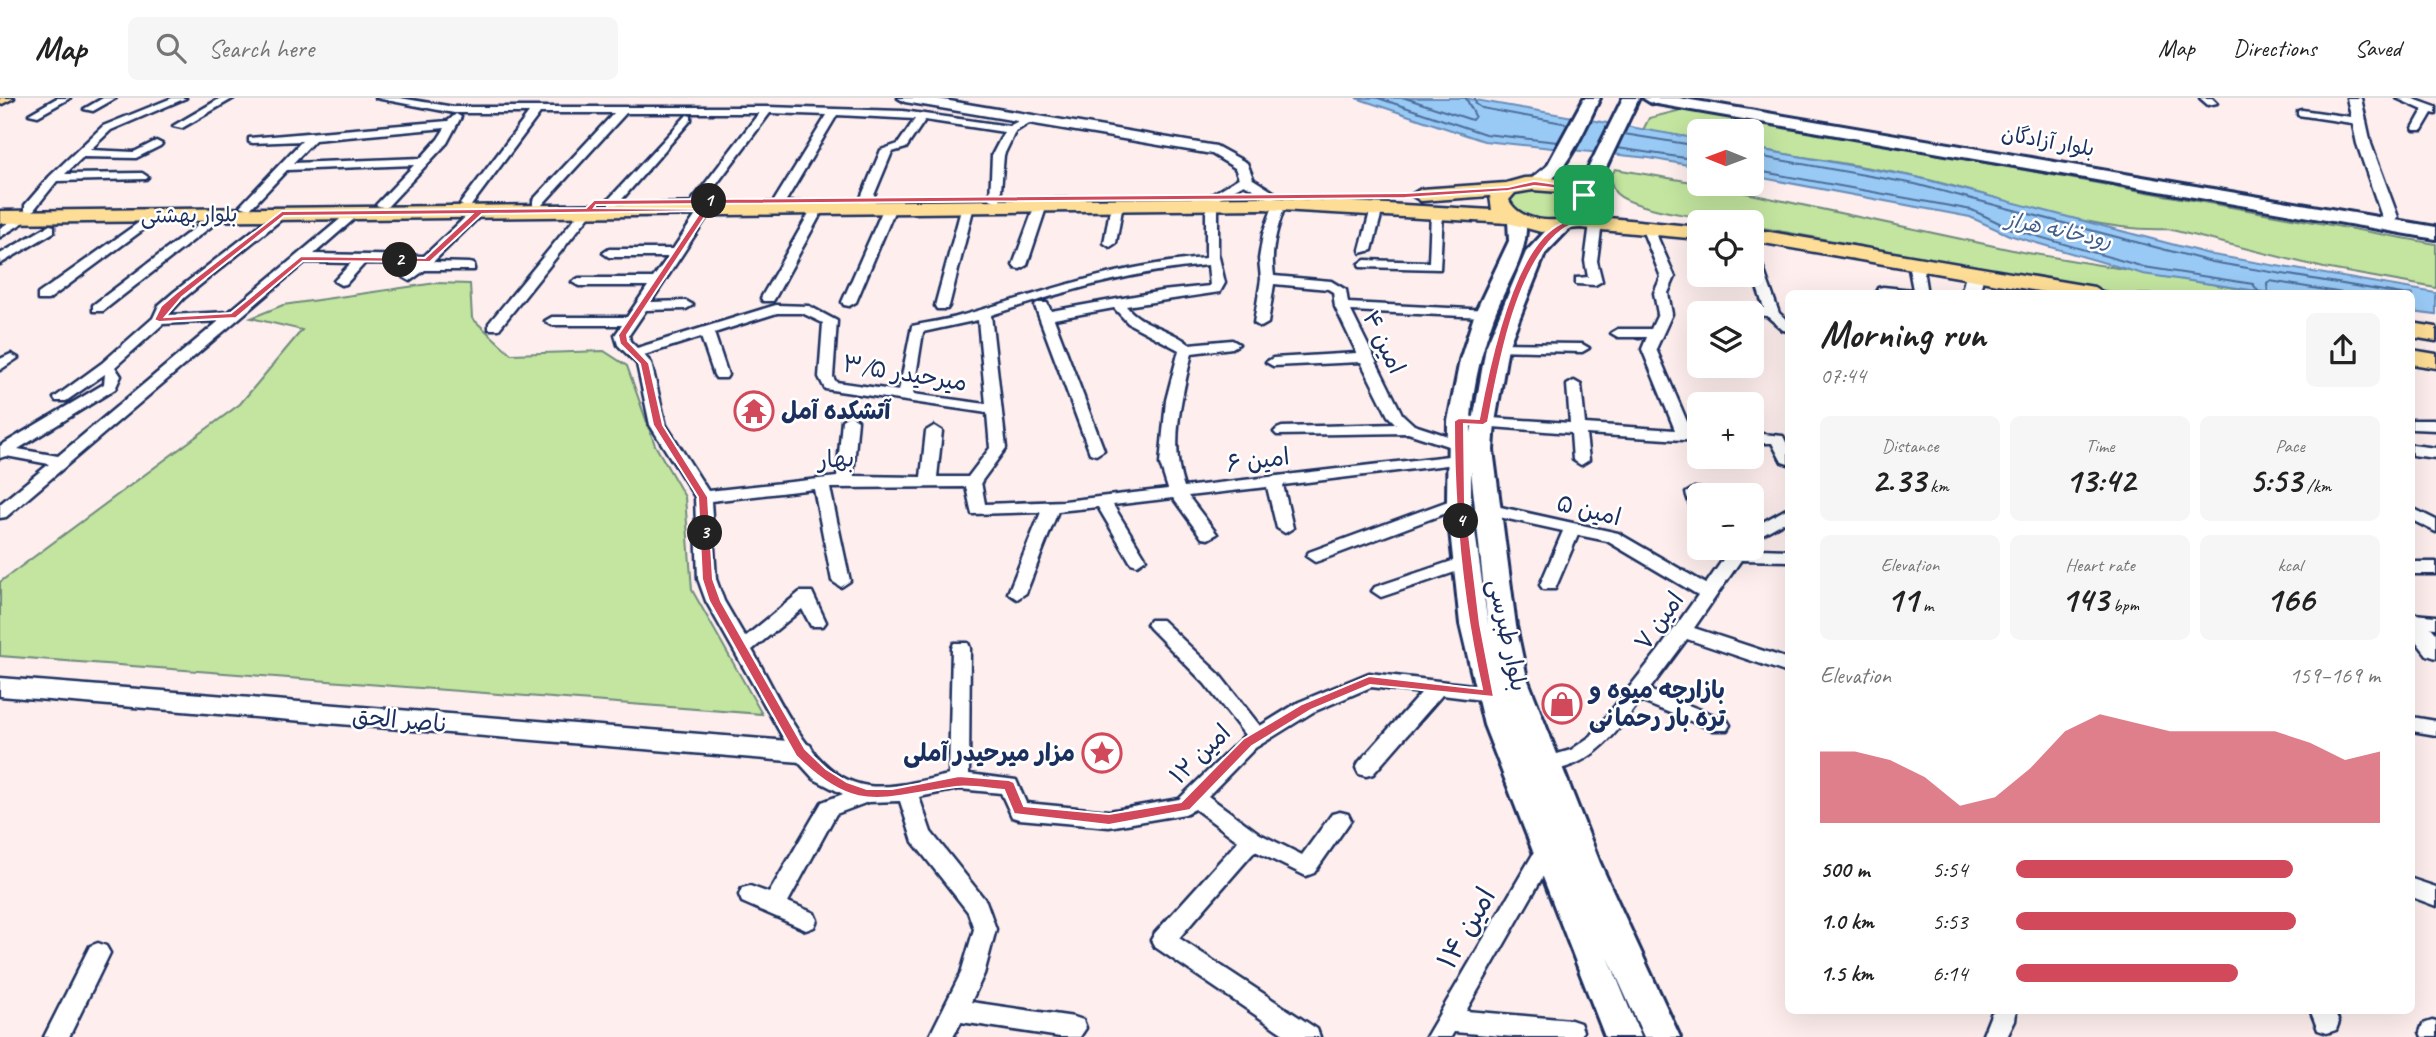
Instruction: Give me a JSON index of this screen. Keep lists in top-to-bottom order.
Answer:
{
  "streets": {
    "main road": ["بلوار آزادگان", "بلوار بهشتی", "بلوار طبرسی"],
    "street": [
      "امین ۴",
      "میرحیدر ۳/۵",
      "بهار",
      "امین ۶",
      "امین ۵",
      "امین ۷",
      "ناصر الحق",
      "امین ۱۲",
      "امین ۱۴"
    ]
  },
  "crossings": [
    ["بلوار بهشتی", "بلوار طبرسی"],
    ["بهار", "امین ۶"],
    ["امین ۶", "بلوار طبرسی"],
    ["امین ۵", "امین ۷"],
    ["امین ۵", "بلوار طبرسی"],
    ["امین ۷", "بلوار طبرسی"],
    ["بلوار طبرسی", "امین ۱۲"],
    ["بلوار طبرسی", "امین ۱۴"]
  ],
  "water": ["رودخانه هراز"],
  "places": {
    "temple": ["آتشکده آمل"],
    "shop": ["بازارچه میوه و تره بار رحمانی"],
    "place": ["مزار میرحیدر آملی"]
  },
  "north": "left",
  "page": {
    "header": "Map",
    "search": "Search here",
    "nav": ["Map", "Directions", "Saved"],
    "map_buttons": ["+", "−"],
    "pins": [
      "1",
      "2",
      "4",
      "3"
    ],
    "heading": ["Morning run", "07:44"],
    "stats": [
      ["Distance", "2.33 km"],
      ["Time", "13:42"],
      ["Pace", "5:53 /km"],
      ["Elevation", "11 m"],
      ["Heart rate", "143 bpm"],
      ["kcal", "166"]
    ],
    "chart": ["Elevation", "159–169 m"],
    "list": [
      {
        "name": "500 m",
        "note": "5:54"
      },
      {
        "name": "1.0 km",
        "note": "5:53"
      },
      {
        "name": "1.5 km",
        "note": "6:14"
      }
    ]
  }
}
